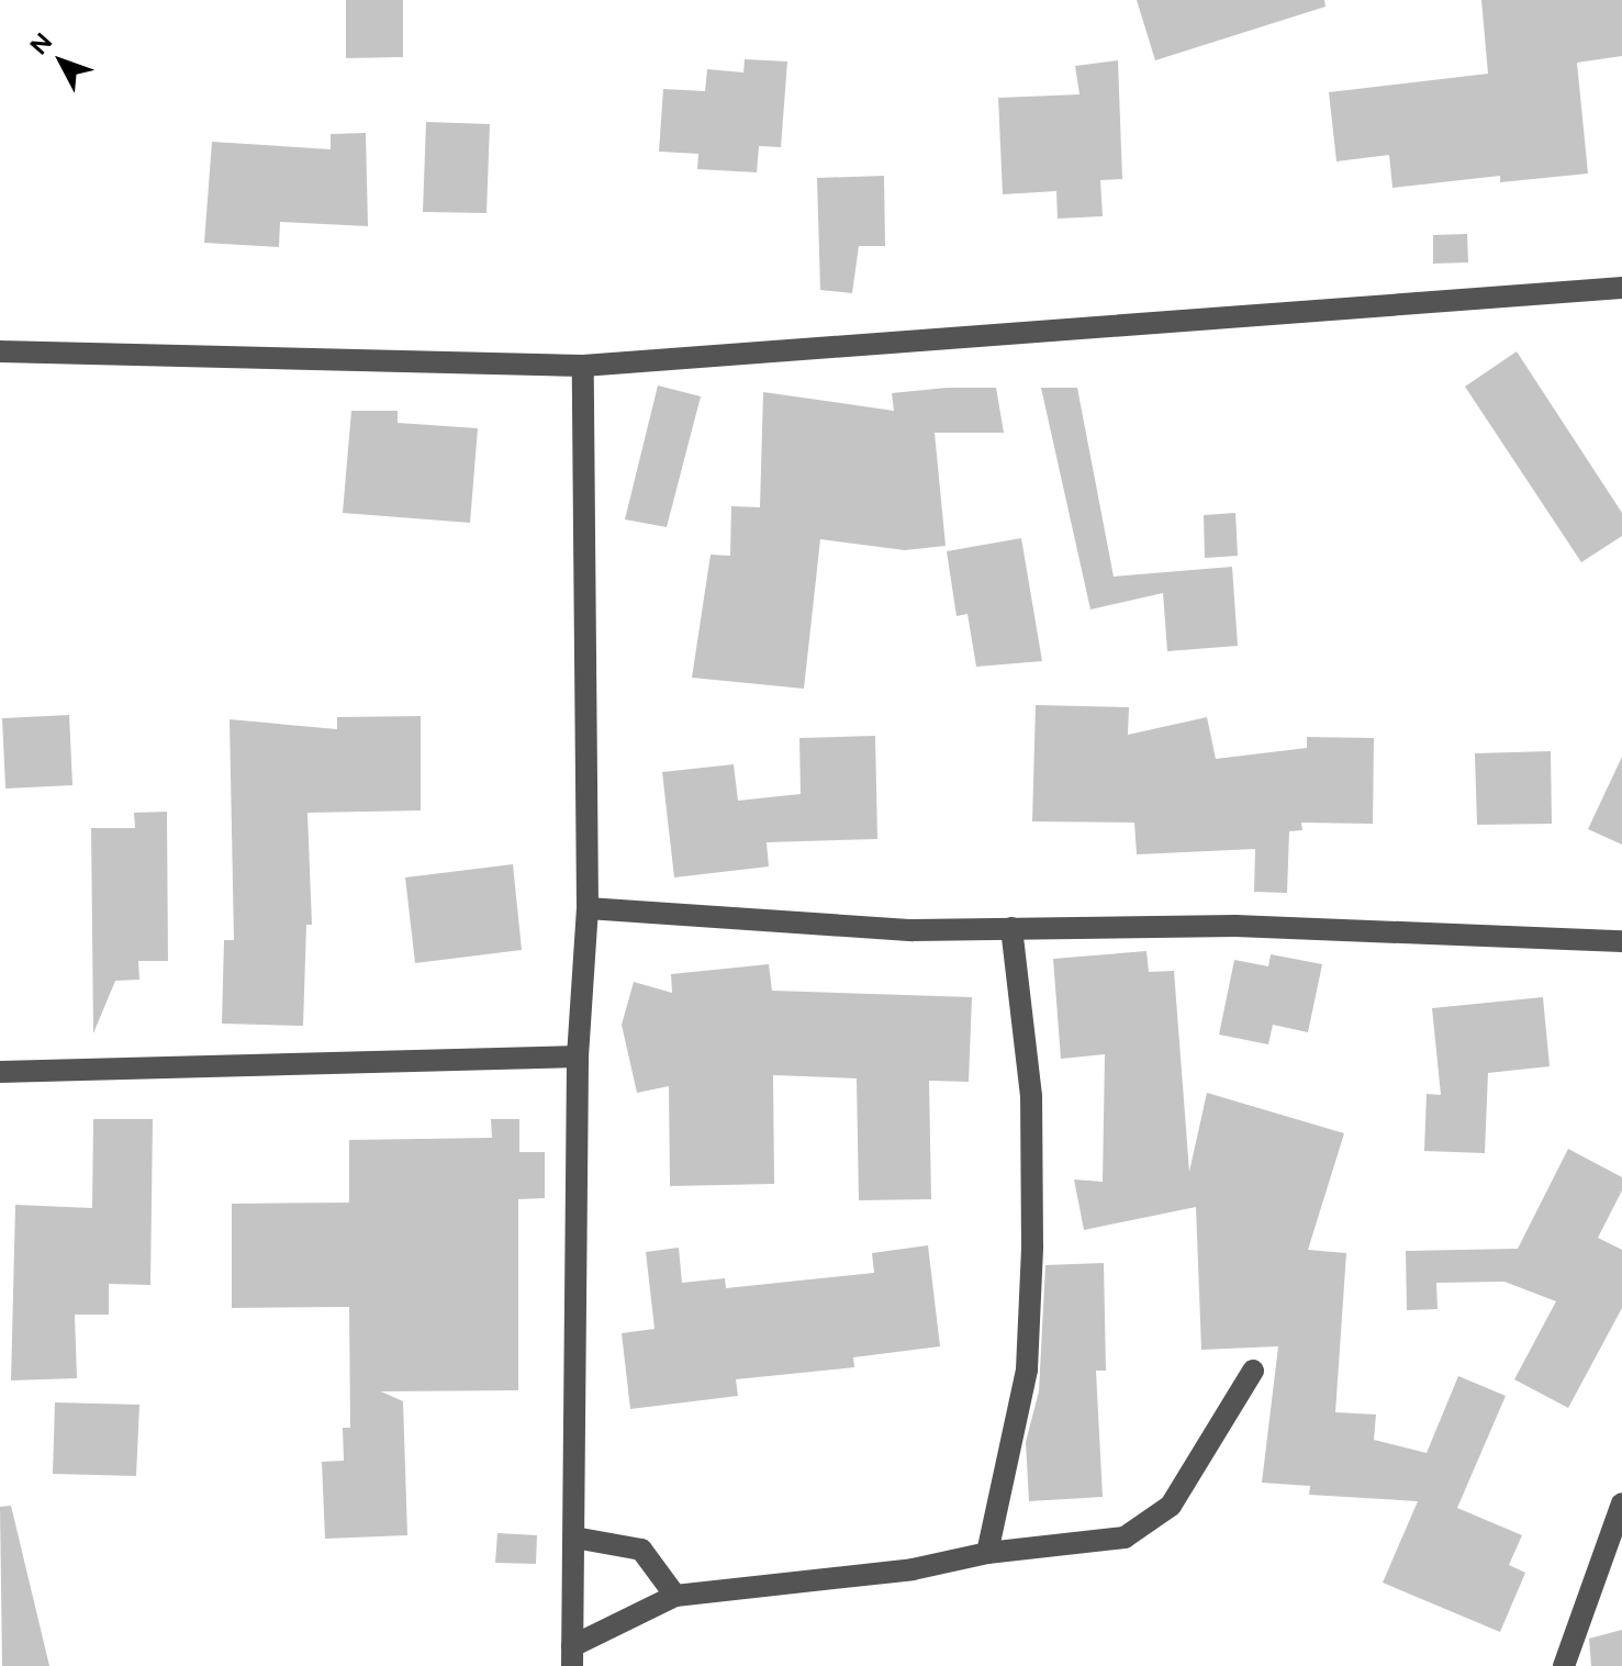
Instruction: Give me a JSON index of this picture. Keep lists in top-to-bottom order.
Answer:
{
  "north": "top left"
}
